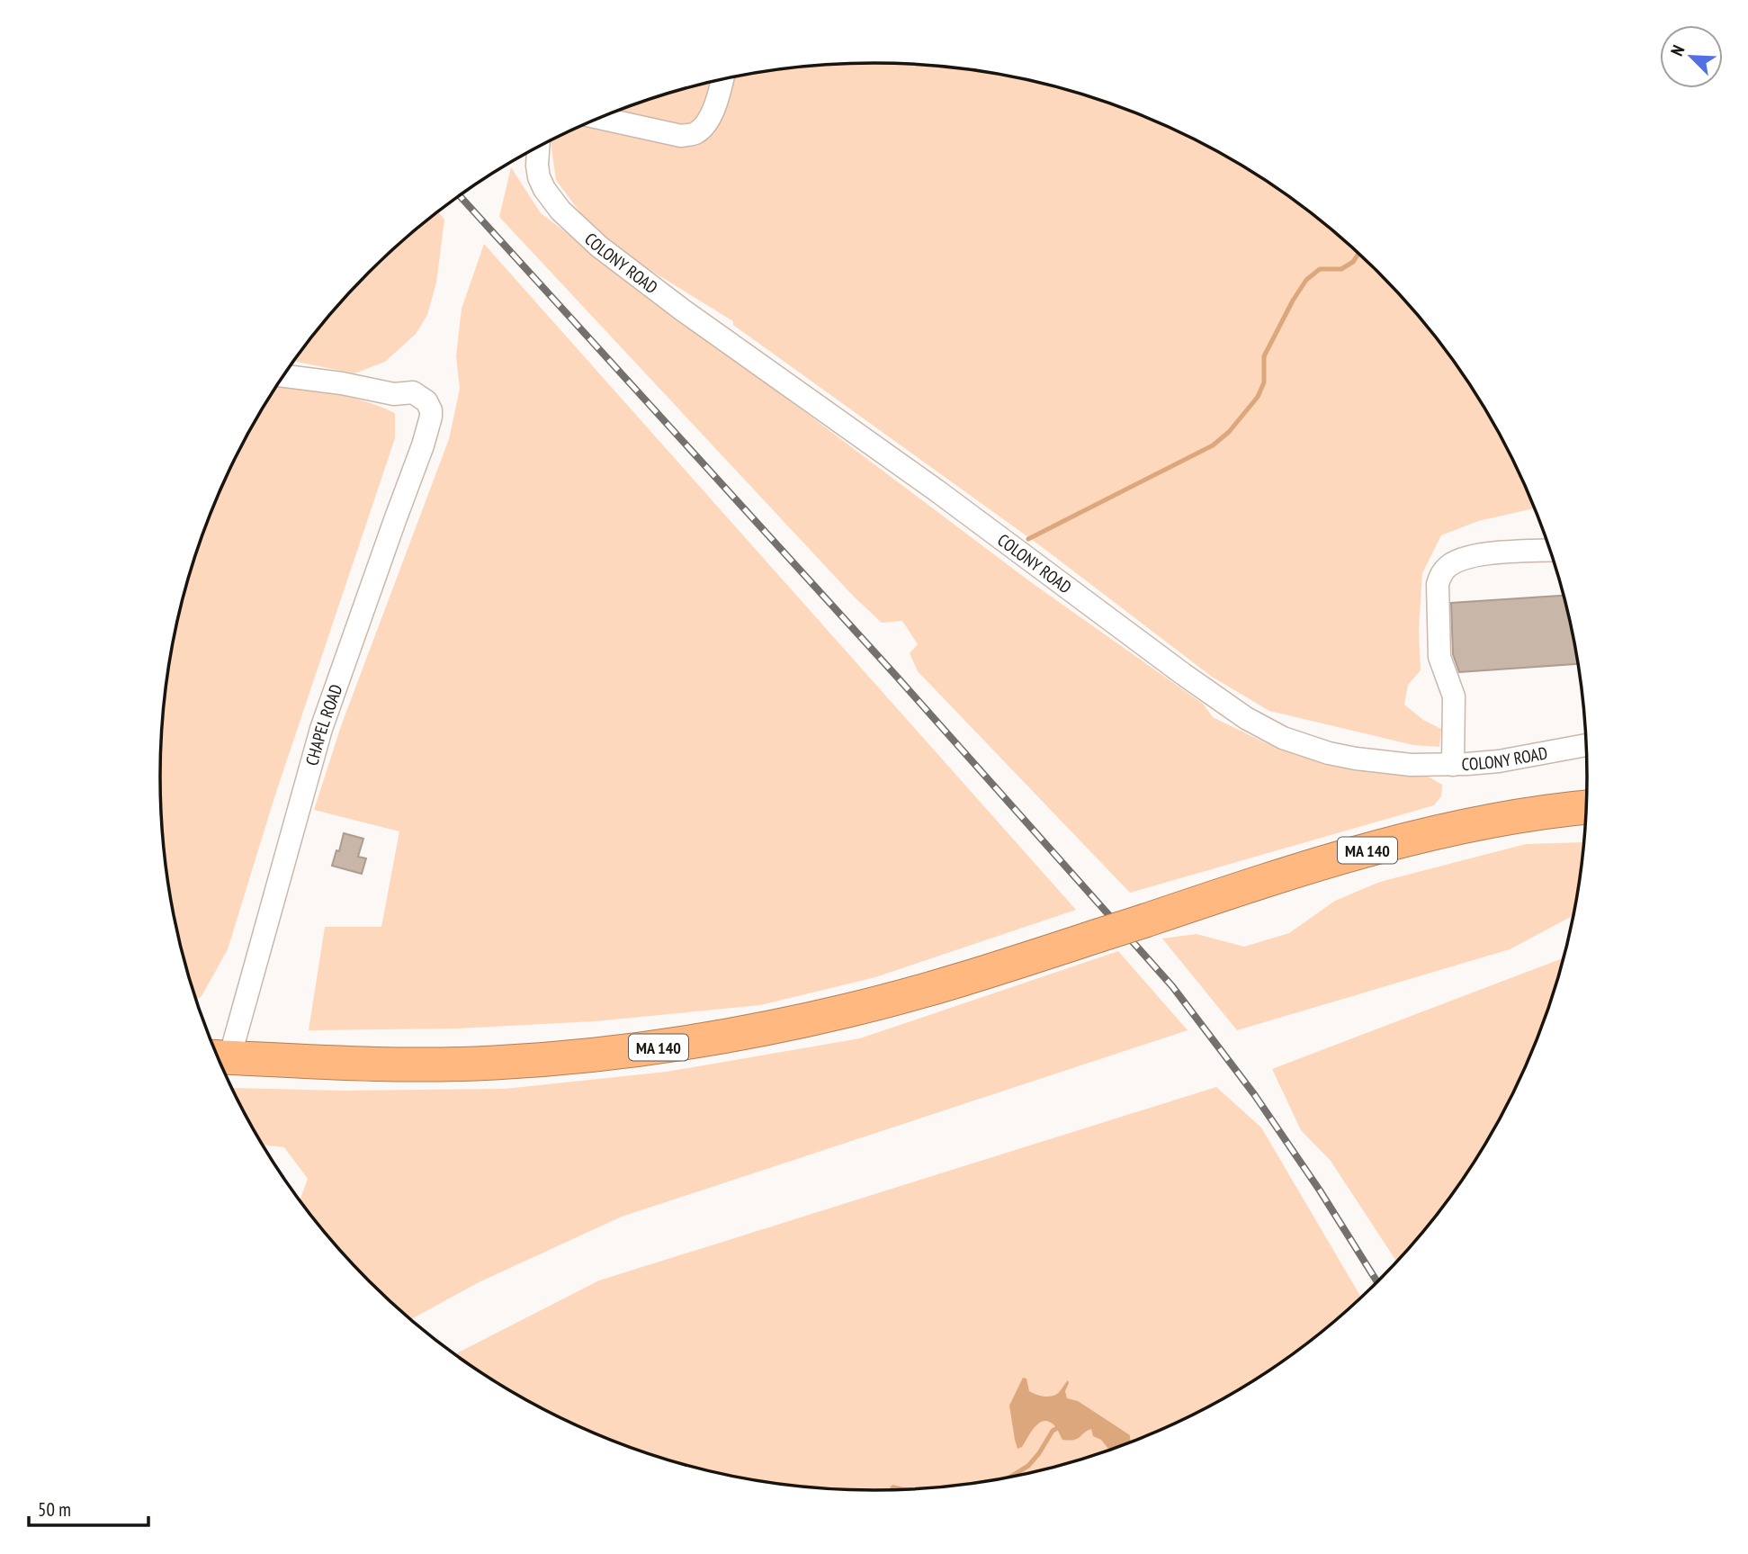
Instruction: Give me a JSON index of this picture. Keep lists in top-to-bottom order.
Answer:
{
  "streets": {
    "highway": ["MA 140"],
    "street": ["COLONY ROAD", "CHAPEL ROAD"]
  },
  "crossings": [
    ["CHAPEL ROAD", "MA 140"]
  ],
  "scale_bar": "50 m",
  "north": "top left"
}
